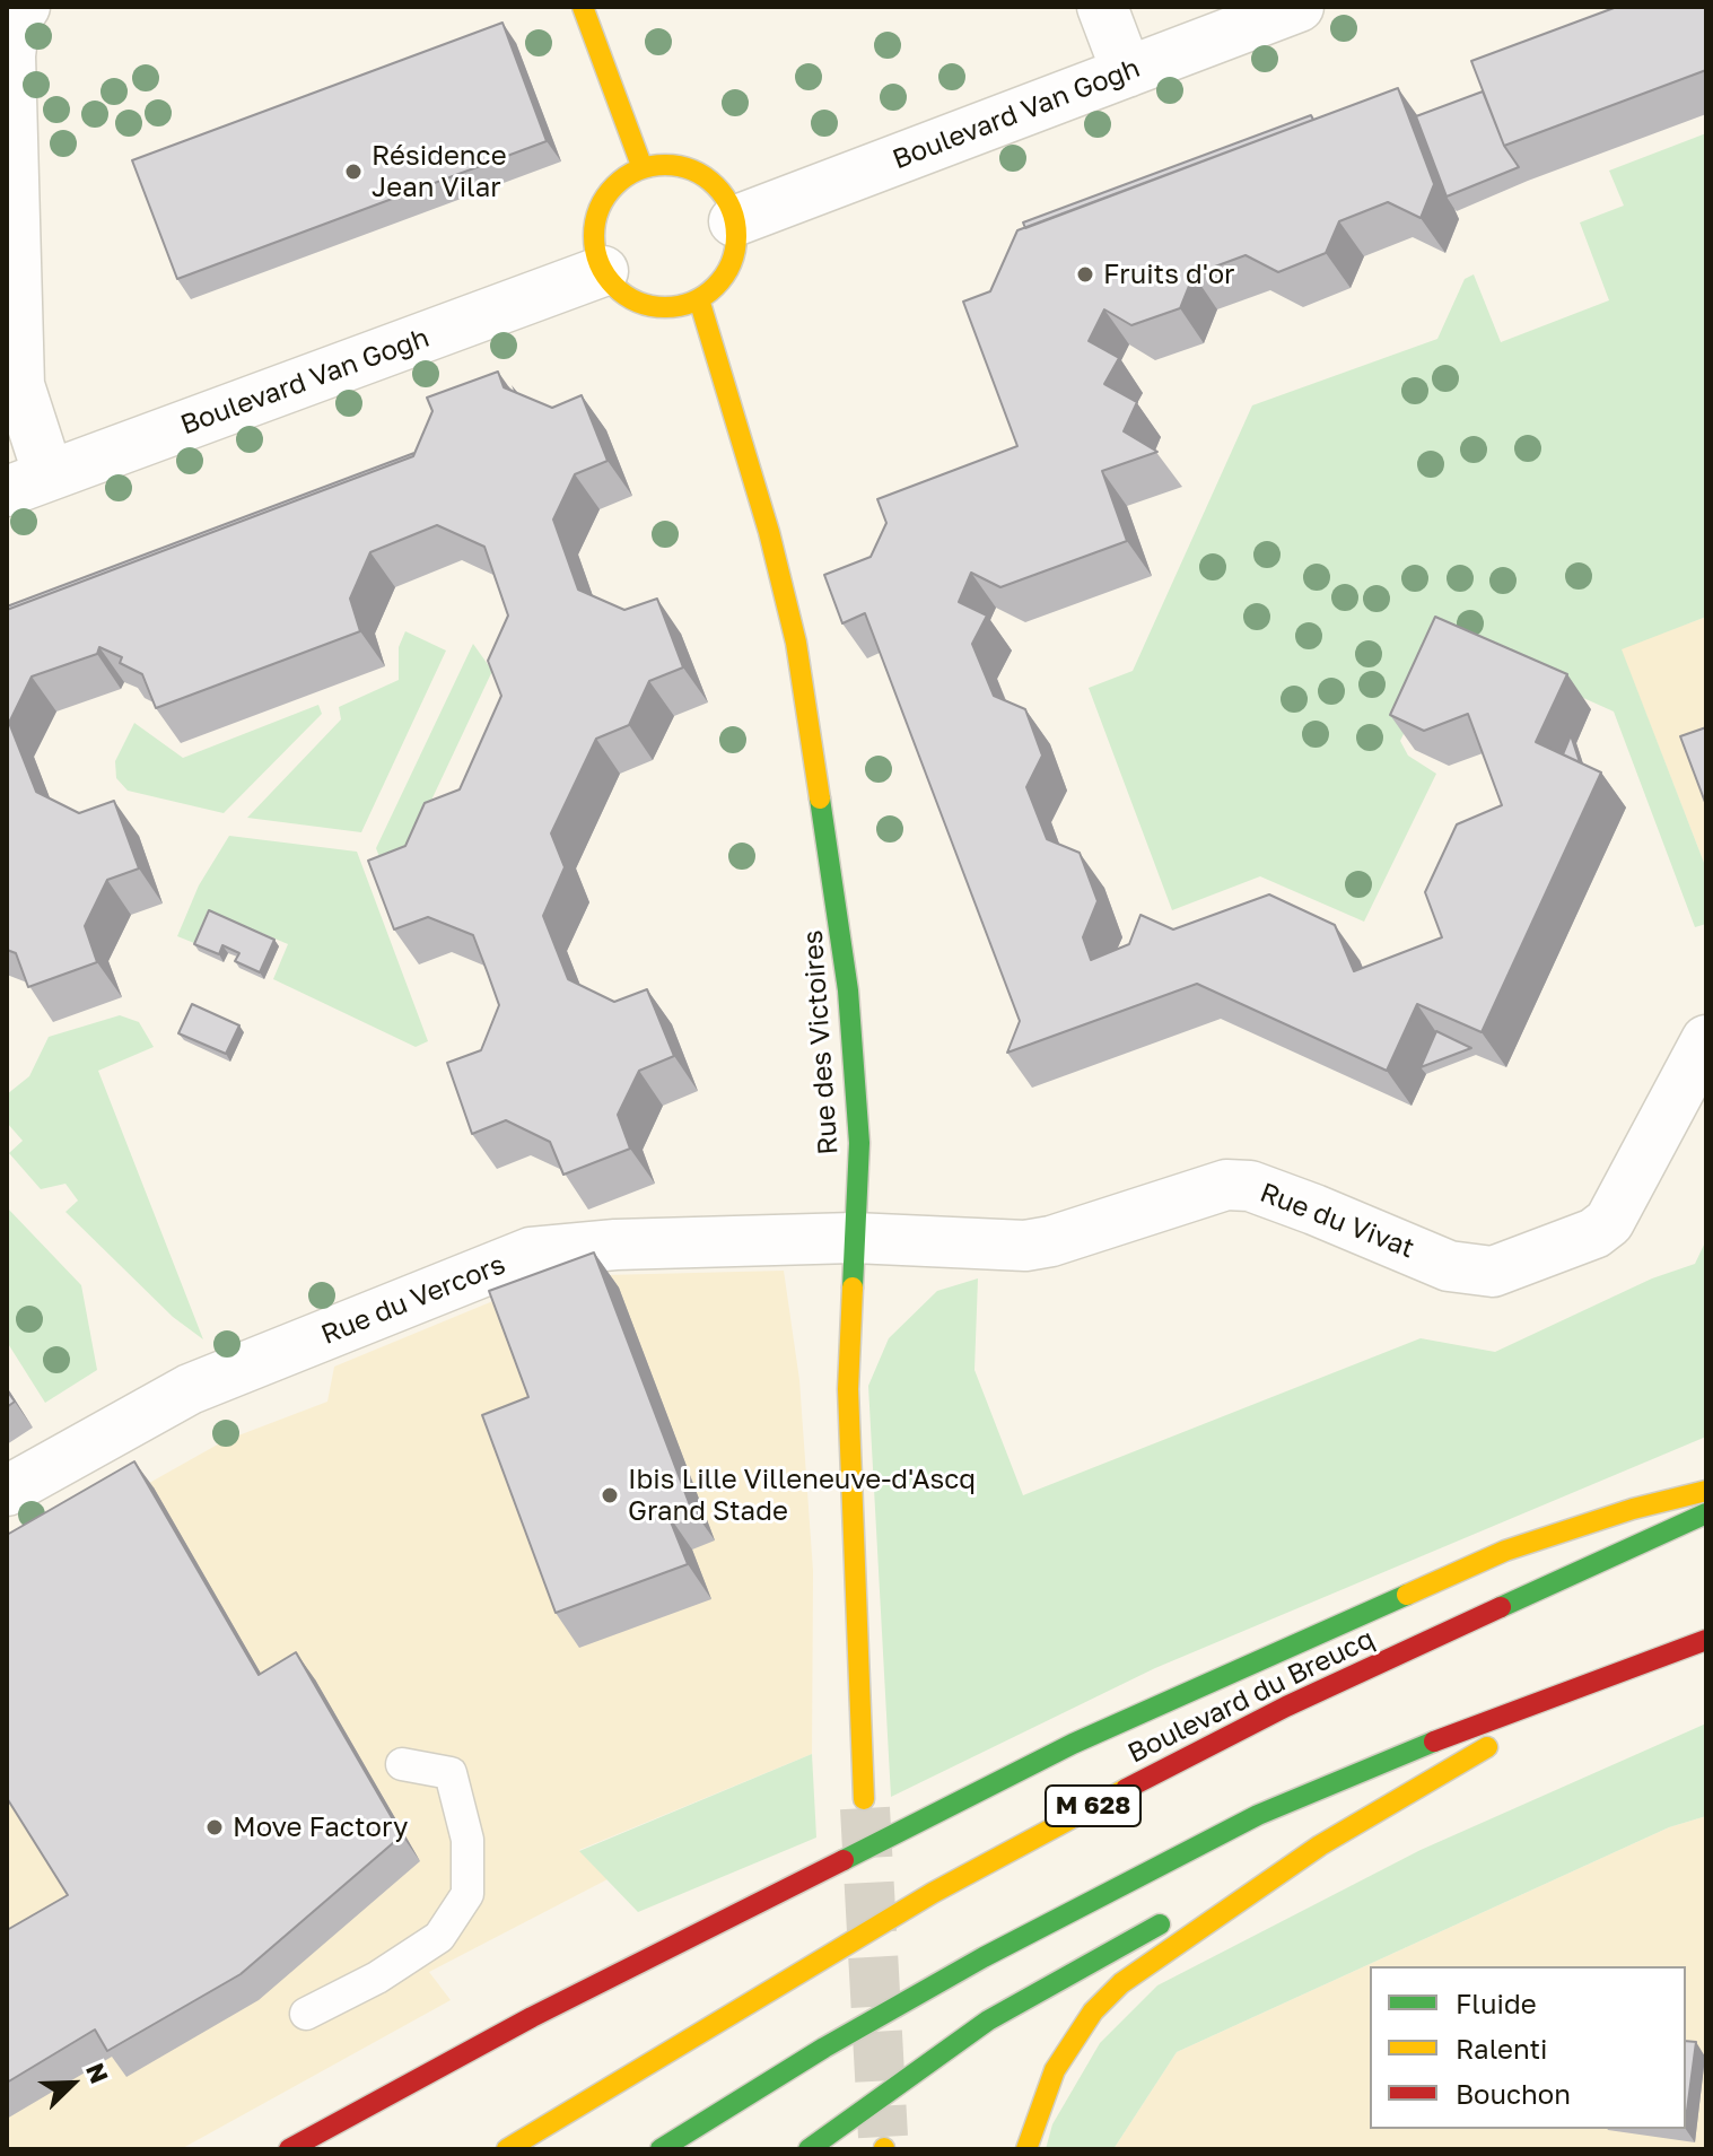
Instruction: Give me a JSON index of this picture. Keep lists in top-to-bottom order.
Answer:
{
  "streets": {
    "main road": ["Rue des Victoires", "Boulevard du Breucq", "M 628"],
    "street": ["Boulevard Van Gogh", "Rue du Vivat", "Rue du Vercors"]
  },
  "crossings": [
    ["Boulevard Van Gogh", "Rue des Victoires"],
    ["Rue des Victoires", "Rue du Vivat"],
    ["Rue des Victoires", "Rue du Vercors"],
    ["Rue du Vivat", "Rue du Vercors"]
  ],
  "places": [
    "Résidence Jean Vilar",
    "Fruits d'or",
    "Ibis Lille Villeneuve-d'Ascq Grand Stade",
    "Move Factory"
  ],
  "legend": ["Fluide", "Ralenti", "Bouchon"],
  "north": "top right"
}
